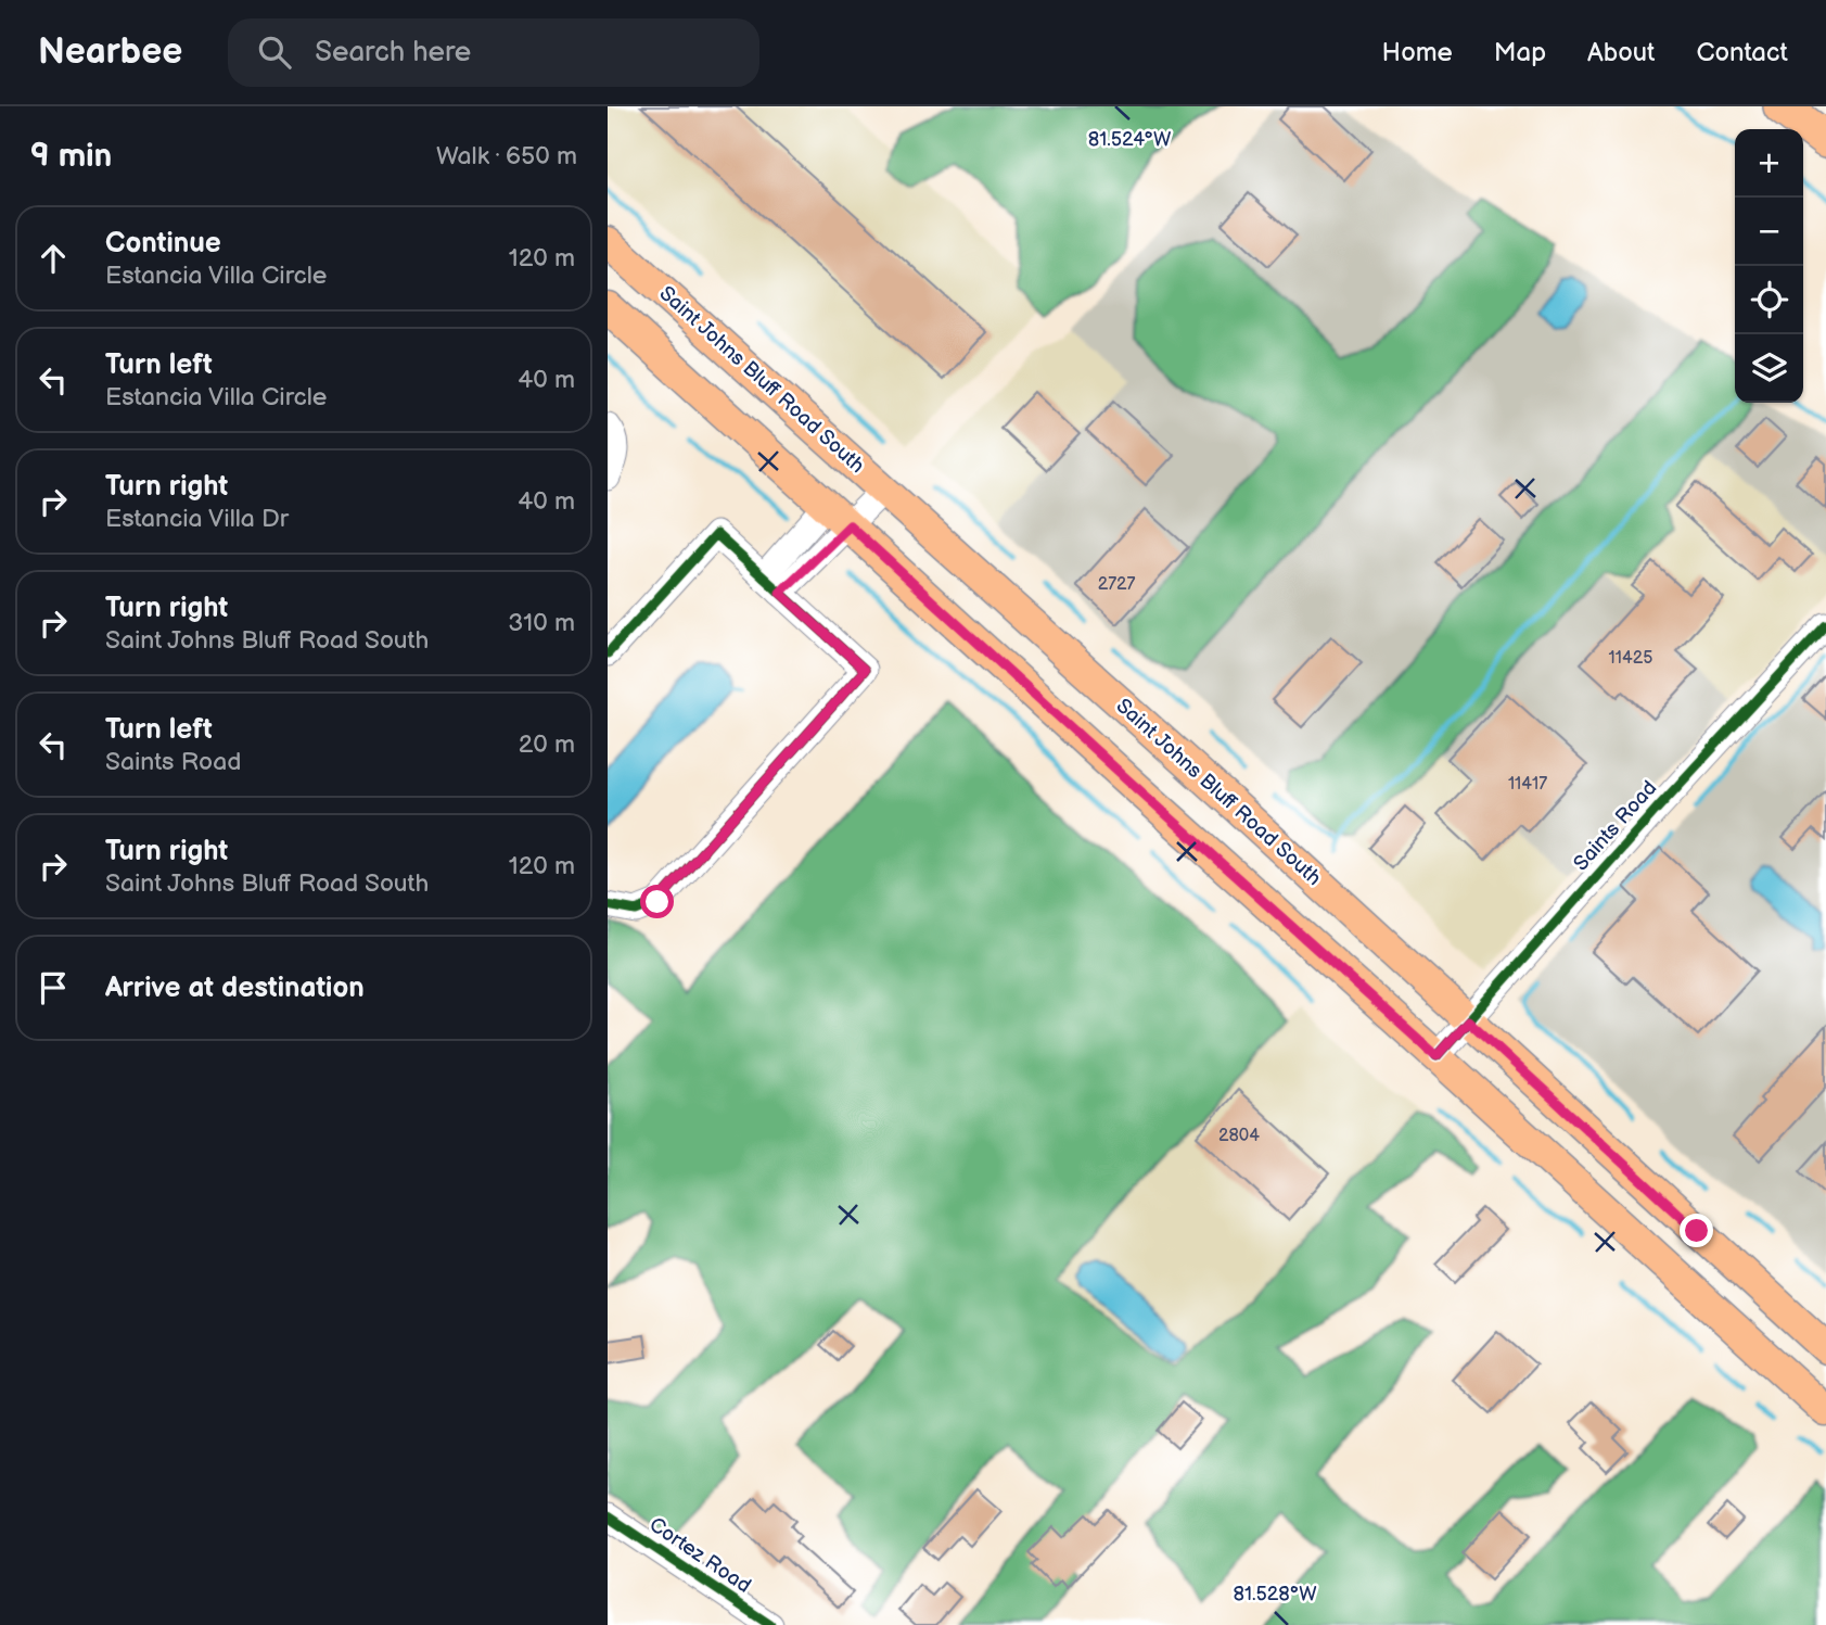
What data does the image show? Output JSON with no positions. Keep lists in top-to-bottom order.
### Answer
{
  "streets": {
    "main road": ["Saint Johns Bluff Road South"],
    "street": ["Saints Road", "Cortez Road"]
  },
  "crossings": [
    ["Saint Johns Bluff Road South", "Saints Road"]
  ],
  "house_numbers": [
    "2727",
    "11425",
    "11417",
    "2804"
  ],
  "page": {
    "header": "Nearbee",
    "search": "Search here",
    "nav": [
      "Home",
      "Map",
      "About",
      "Contact"
    ],
    "heading": ["9 min", "Walk · 650 m"],
    "map_buttons": ["+", "−"],
    "list": [
      ["Continue", "Estancia Villa Circle", "120 m"],
      ["Turn left", "Estancia Villa Circle", "40 m"],
      ["Turn right", "Estancia Villa Dr", "40 m"],
      ["Turn right", "Saint Johns Bluff Road South", "310 m"],
      ["Turn left", "Saints Road", "20 m"],
      ["Turn right", "Saint Johns Bluff Road South", "120 m"],
      "Arrive at destination"
    ]
  },
  "coordinates": ["81.524°W", "81.528°W"]
}
